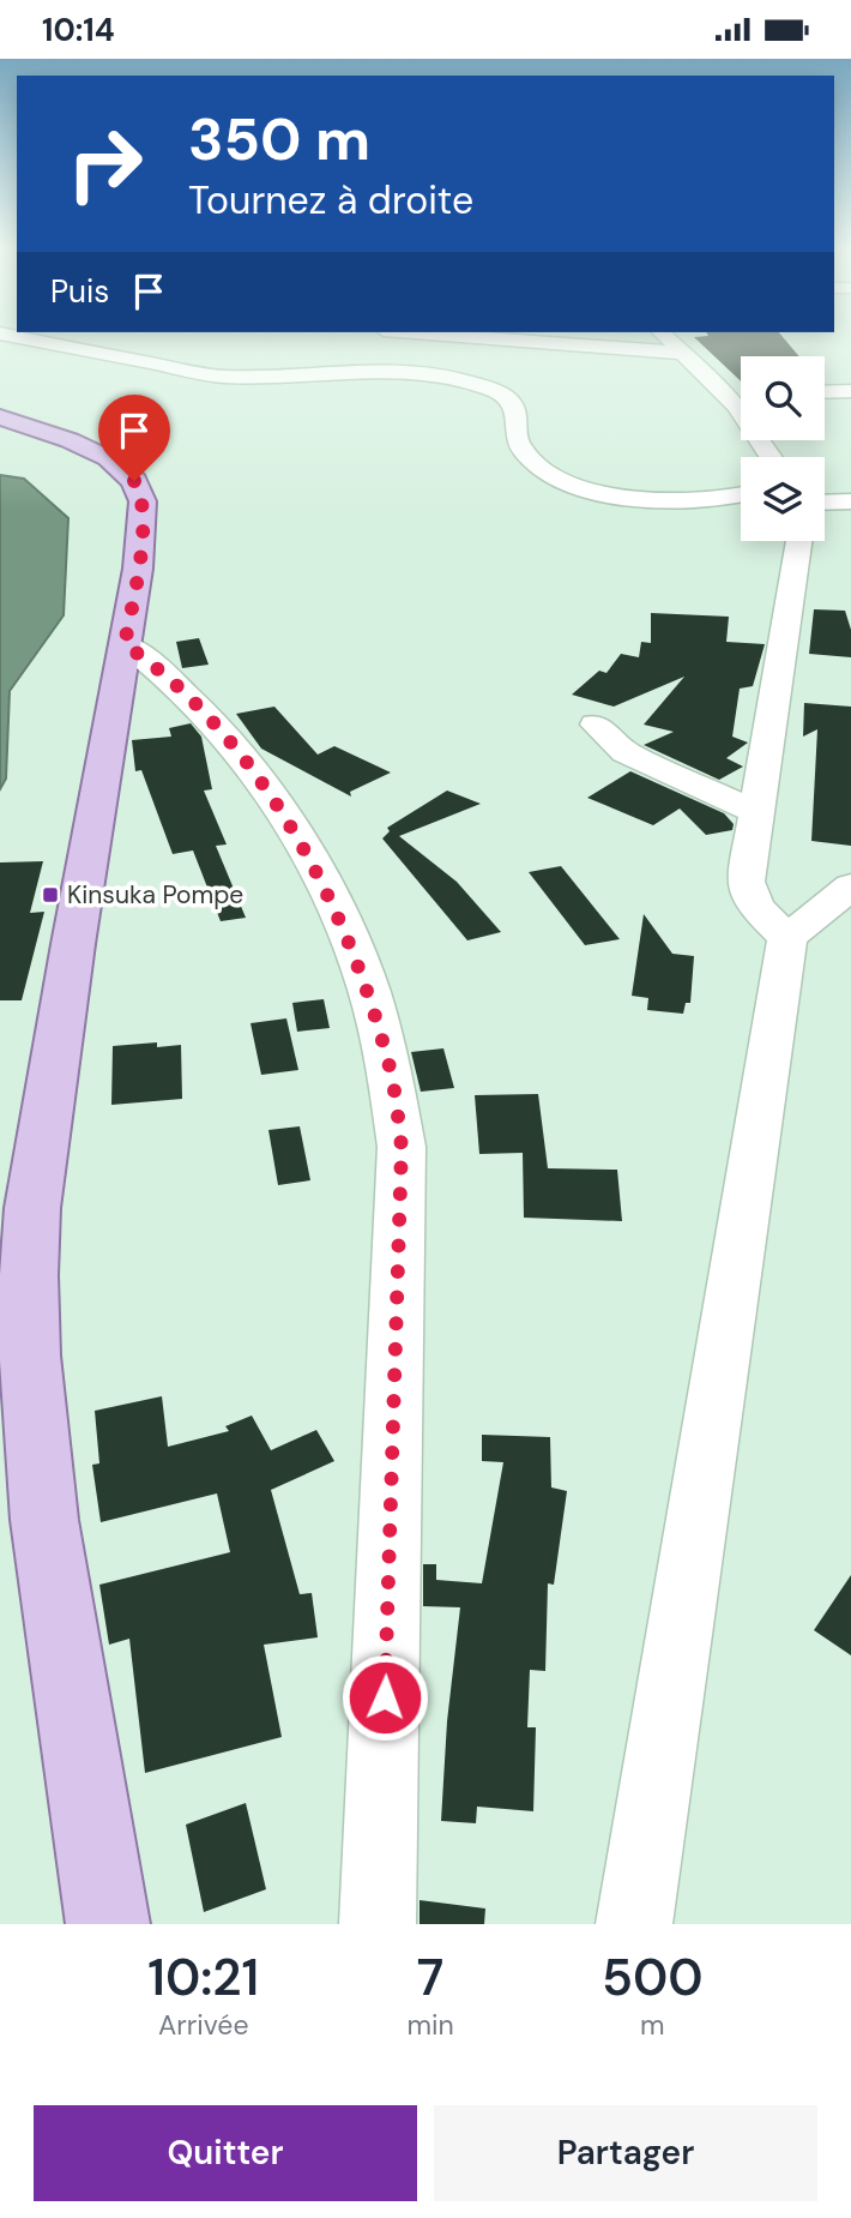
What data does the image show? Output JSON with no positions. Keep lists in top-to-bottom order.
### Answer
{
  "places": {
    "transit": ["Kinsuka Pompe"]
  },
  "page": {
    "status": "10:14",
    "turn": ["350 m", "Tournez à droite"],
    "then": "Puis",
    "eta": [
      "10:21",
      "Arrivée",
      "7",
      "min",
      "500",
      "m"
    ],
    "buttons": ["Quitter", "Partager"]
  }
}
